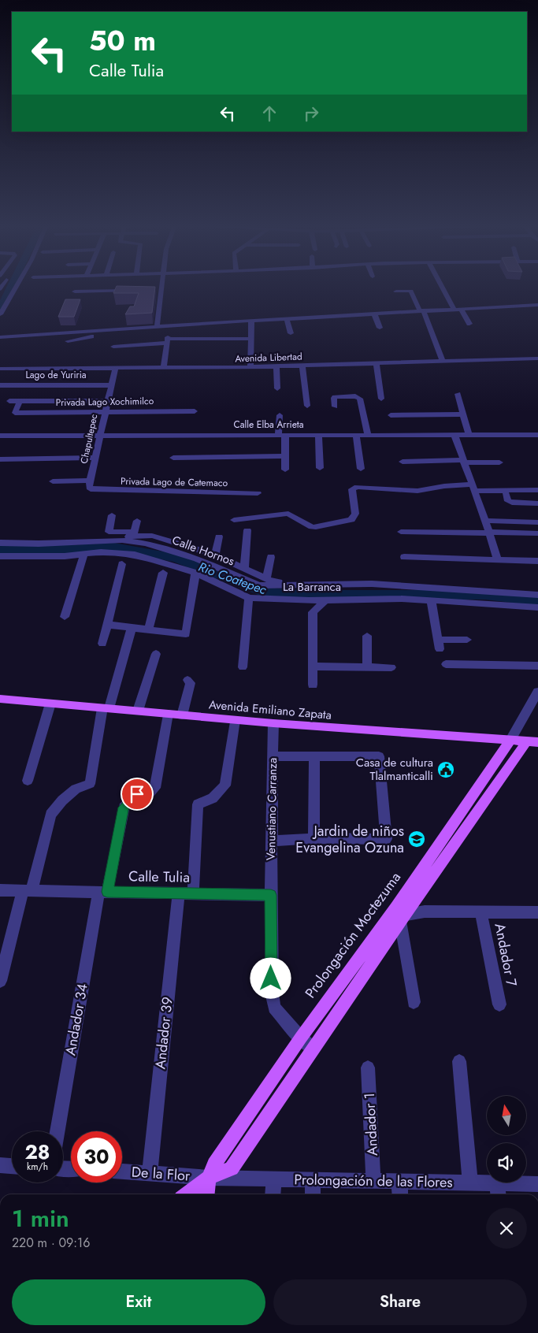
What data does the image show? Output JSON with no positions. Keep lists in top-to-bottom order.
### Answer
{
  "streets": {
    "main road": ["Avenida Emiliano Zapata", "Prolongación Moctezuma"],
    "street": [
      "Avenida Libertad",
      "Lago de Yuriria",
      "Privada Lago Xochimilco",
      "Calle Elba Arrieta",
      "Chapultepec",
      "Privada Lago de Catemaco",
      "Calle Hornos",
      "La Barranca",
      "Venustiano Carranza",
      "Calle Tulia",
      "Andador 7",
      "Andador 34",
      "Andador 39",
      "Andador 1",
      "De la Flor",
      "Prolongación de las Flores"
    ]
  },
  "crossings": [
    ["Avenida Libertad", "Chapultepec"],
    ["Lago de Yuriria", "Chapultepec"],
    ["Privada Lago Xochimilco", "Chapultepec"],
    ["Calle Elba Arrieta", "Chapultepec"],
    ["Chapultepec", "Privada Lago de Catemaco"],
    ["Avenida Emiliano Zapata", "Venustiano Carranza"],
    ["Avenida Emiliano Zapata", "Prolongación Moctezuma"],
    ["Avenida Emiliano Zapata", "Andador 34"],
    ["Venustiano Carranza", "Calle Tulia"],
    ["Venustiano Carranza", "Prolongación Moctezuma"],
    ["Calle Tulia", "Andador 34"],
    ["Calle Tulia", "Andador 39"],
    ["Prolongación Moctezuma", "De la Flor"],
    ["Prolongación Moctezuma", "Prolongación de las Flores"],
    ["Andador 39", "De la Flor"],
    ["Andador 1", "Prolongación de las Flores"],
    ["De la Flor", "Prolongación de las Flores"]
  ],
  "water": ["Rio Coatepec"],
  "places": {
    "public building": ["Casa de cultura Tlalmanticalli"],
    "school or university": ["Jardin de niños Evangelina Ozuna"]
  },
  "north": "top",
  "page": {
    "turn": ["50 m", "Calle Tulia"],
    "speed": "28 km/h",
    "limit": "30",
    "heading": ["1 min", "220 m · 09:16"],
    "buttons": ["Exit", "Share"]
  }
}
